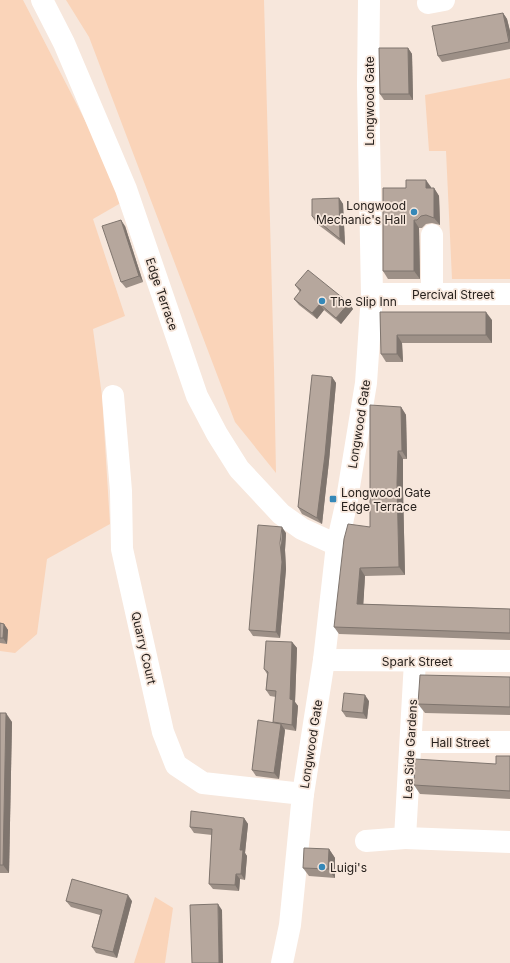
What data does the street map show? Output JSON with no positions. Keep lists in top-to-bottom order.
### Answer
{
  "streets": {
    "street": [
      "Longwood Gate",
      "Edge Terrace",
      "Percival Street",
      "Quarry Court",
      "Spark Street",
      "Hall Street",
      "Lea Side Gardens"
    ]
  },
  "crossings": [
    ["Longwood Gate", "Edge Terrace"],
    ["Longwood Gate", "Percival Street"],
    ["Longwood Gate", "Quarry Court"],
    ["Longwood Gate", "Spark Street"],
    ["Spark Street", "Lea Side Gardens"],
    ["Hall Street", "Lea Side Gardens"]
  ],
  "places": {
    "other": ["Longwood Mechanic's Hall", "The Slip Inn", "Luigi's"],
    "transit": ["Longwood Gate Edge Terrace"]
  }
}
